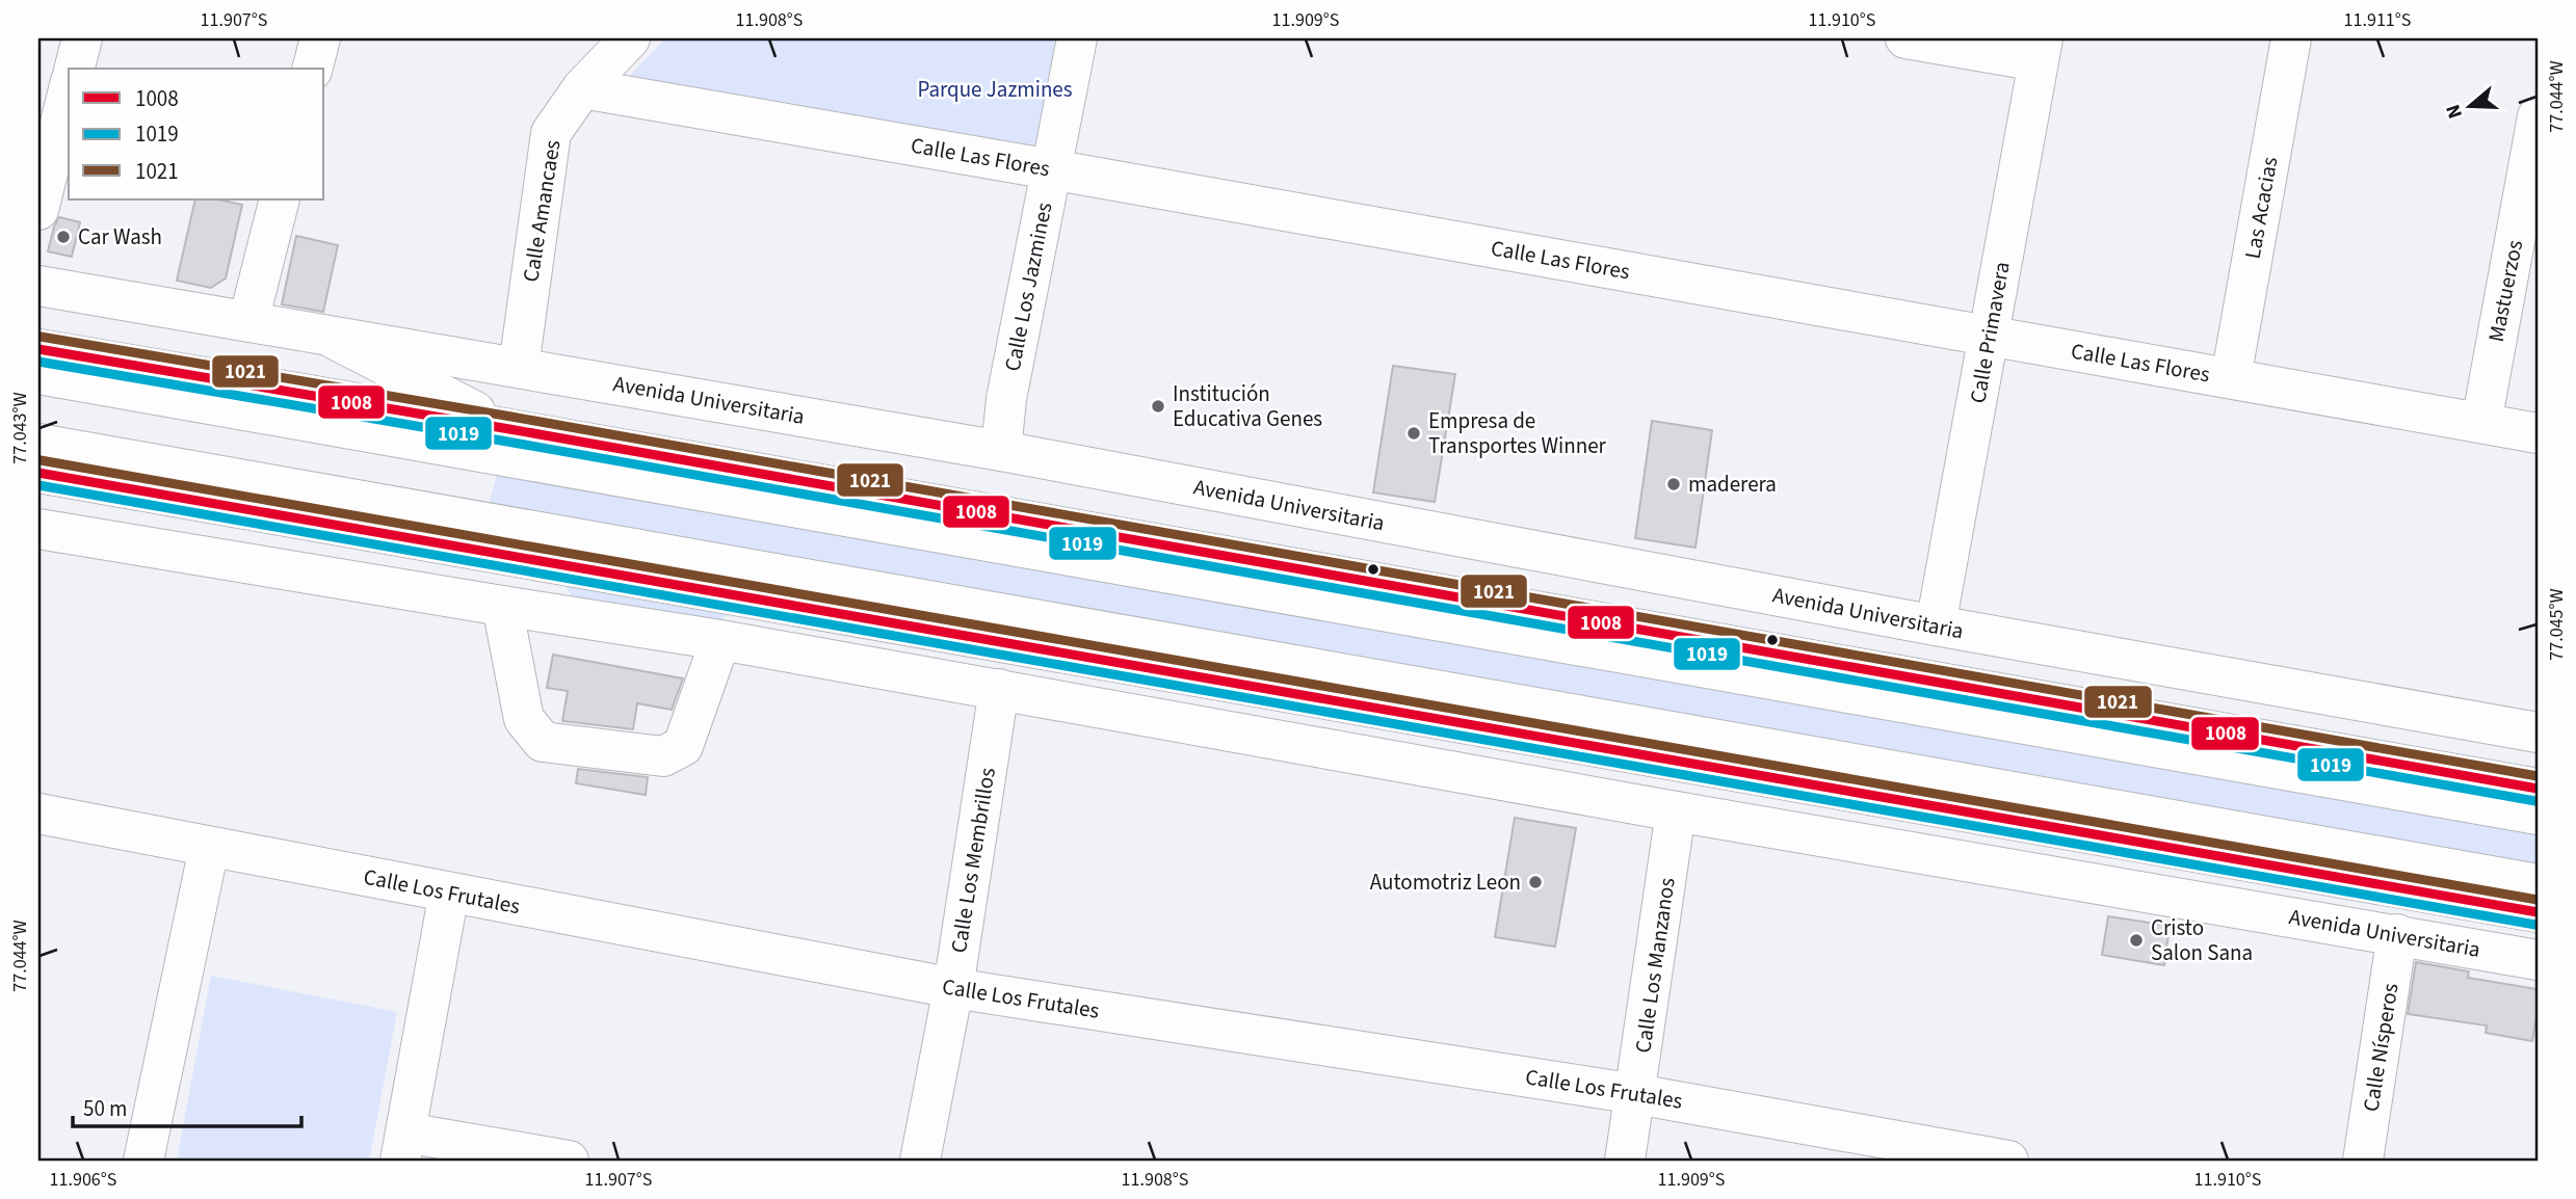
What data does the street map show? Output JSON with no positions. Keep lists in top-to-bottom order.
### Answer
{
  "streets": {
    "street": [
      "Calle Las Flores",
      "Las Acacias",
      "Calle Amancaes",
      "Calle Los Jazmines",
      "Mastuerzos",
      "Calle Primavera",
      "Avenida Universitaria",
      "Calle Los Membrillos",
      "Calle Los Frutales",
      "Calle Los Manzanos",
      "Calle Nísperos"
    ]
  },
  "crossings": [
    ["Calle Las Flores", "Las Acacias"],
    ["Calle Las Flores", "Calle Amancaes"],
    ["Calle Las Flores", "Calle Los Jazmines"],
    ["Calle Las Flores", "Mastuerzos"],
    ["Calle Las Flores", "Calle Primavera"],
    ["Calle Amancaes", "Avenida Universitaria"],
    ["Calle Los Jazmines", "Avenida Universitaria"],
    ["Calle Primavera", "Avenida Universitaria"],
    ["Avenida Universitaria", "Calle Los Membrillos"],
    ["Avenida Universitaria", "Calle Los Manzanos"],
    ["Avenida Universitaria", "Calle Nísperos"],
    ["Calle Los Membrillos", "Calle Los Frutales"],
    ["Calle Los Frutales", "Calle Los Manzanos"]
  ],
  "parks": ["Parque Jazmines"],
  "places": [
    "Car Wash",
    "Institución Educativa Genes",
    "Empresa de Transportes Winner",
    "maderera",
    "Automotriz Leon",
    "Cristo Salon Sana"
  ],
  "lines": ["transit line 1021", "transit line 1008", "transit line 1019"],
  "legend": ["1008", "1019", "1021"],
  "scale_bar": "50 m",
  "north": "left",
  "coordinates": [
    "11.907°S",
    "11.908°S",
    "11.909°S",
    "11.910°S",
    "11.911°S",
    "77.044°W",
    "77.043°W",
    "77.045°W",
    "11.906°S"
  ]
}
